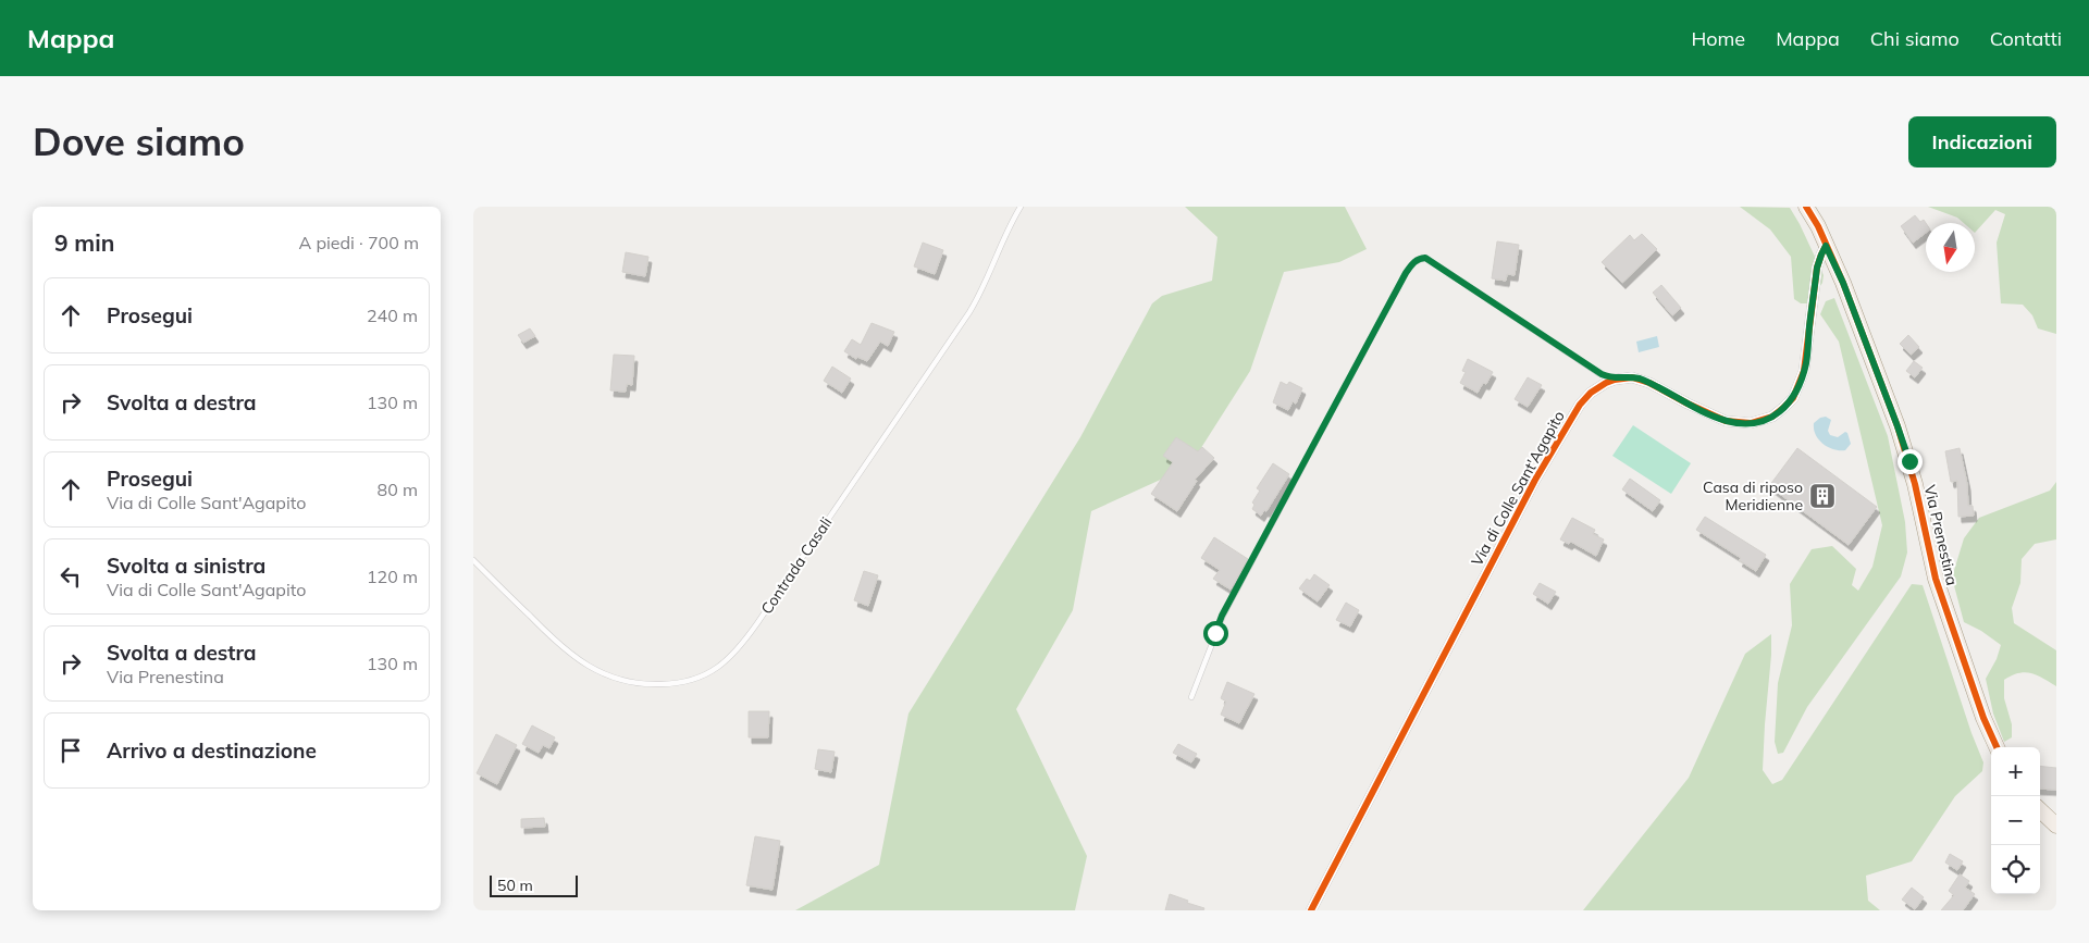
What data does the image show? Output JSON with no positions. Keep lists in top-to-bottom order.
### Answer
{
  "streets": {
    "main road": ["Via Prenestina"],
    "street": ["Via di Colle Sant'Agapito"],
    "lane": ["Contrada Casali"]
  },
  "places": {
    "building": ["Casa di riposo Meridienne"]
  },
  "scale_bar": "50 m",
  "north": "bottom",
  "page": {
    "header": "Mappa",
    "nav": [
      "Home",
      "Mappa",
      "Chi siamo",
      "Contatti"
    ],
    "buttons": "Indicazioni",
    "title": "Dove siamo",
    "heading": ["9 min", "A piedi · 700 m"],
    "list": [
      ["Prosegui", "240 m"],
      ["Svolta a destra", "130 m"],
      ["Prosegui", "Via di Colle Sant'Agapito", "80 m"],
      ["Svolta a sinistra", "Via di Colle Sant'Agapito", "120 m"],
      ["Svolta a destra", "Via Prenestina", "130 m"],
      "Arrivo a destinazione"
    ],
    "map_buttons": ["+", "−"],
    "scale": "50 m"
  }
}
